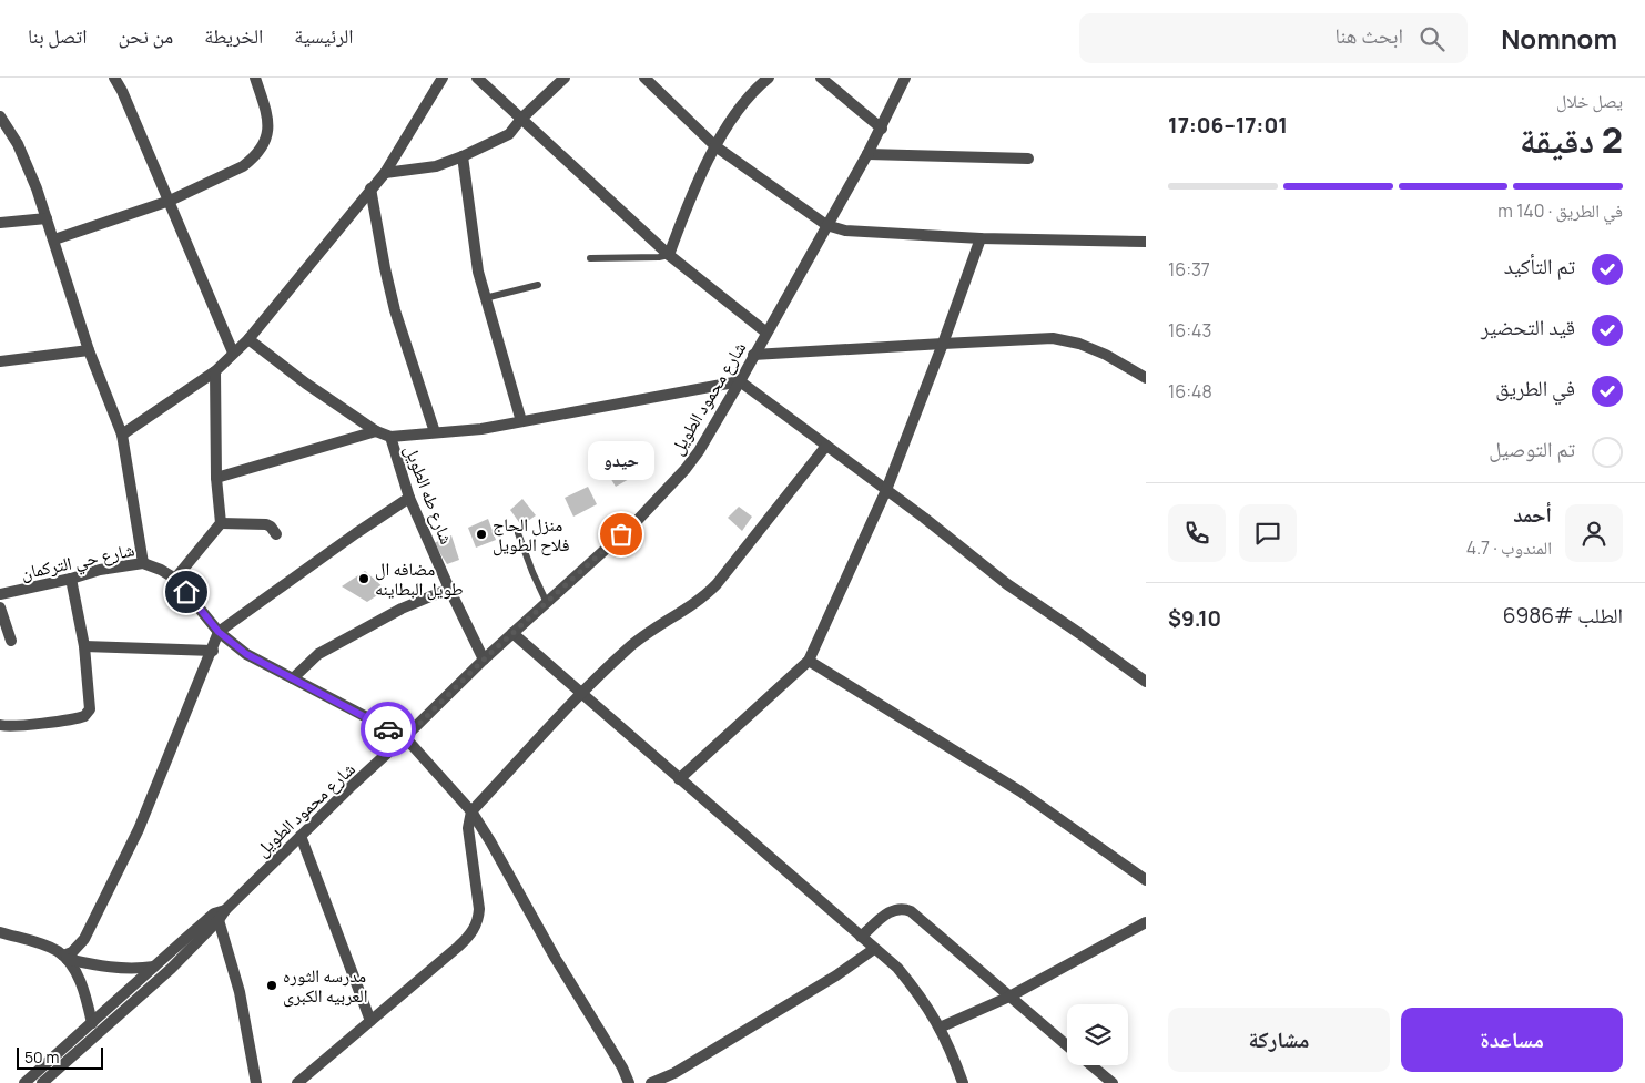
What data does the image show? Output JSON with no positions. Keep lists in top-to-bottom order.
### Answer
{
  "streets": {
    "street": ["شارع محمود الطويل", "شارع طه الطويل", "شارع حي التركمان"]
  },
  "crossings": [
    ["شارع محمود الطويل", "شارع طه الطويل"],
    ["شارع محمود الطويل", "شارع حي التركمان"]
  ],
  "places": [
    "منزل الحاج فلاح الطويل",
    "حيدو",
    "مضافه ال طويل البطاينه",
    "مدرسه الثوره العربيه الكبرى"
  ],
  "scale_bar": "50 m",
  "page": {
    "header": "Nomnom",
    "search": "ابحث هنا",
    "nav": [
      "الرئيسية",
      "الخريطة",
      "من نحن",
      "اتصل بنا"
    ],
    "heading": ["2 دقيقة", "يصل خلال", "17:01–17:06"],
    "panel": [
      "أحمد",
      "المندوب · 4.7",
      "الطلب #6986",
      "$9.10"
    ],
    "bar": "في الطريق · 140 m",
    "list": [
      ["تم التأكيد", "16:37"],
      ["قيد التحضير", "16:43"],
      ["في الطريق", "16:48"],
      "تم التوصيل"
    ],
    "bubble": "حيدو",
    "buttons": ["مساعدة", "مشاركة"],
    "scale": "50 m"
  }
}
